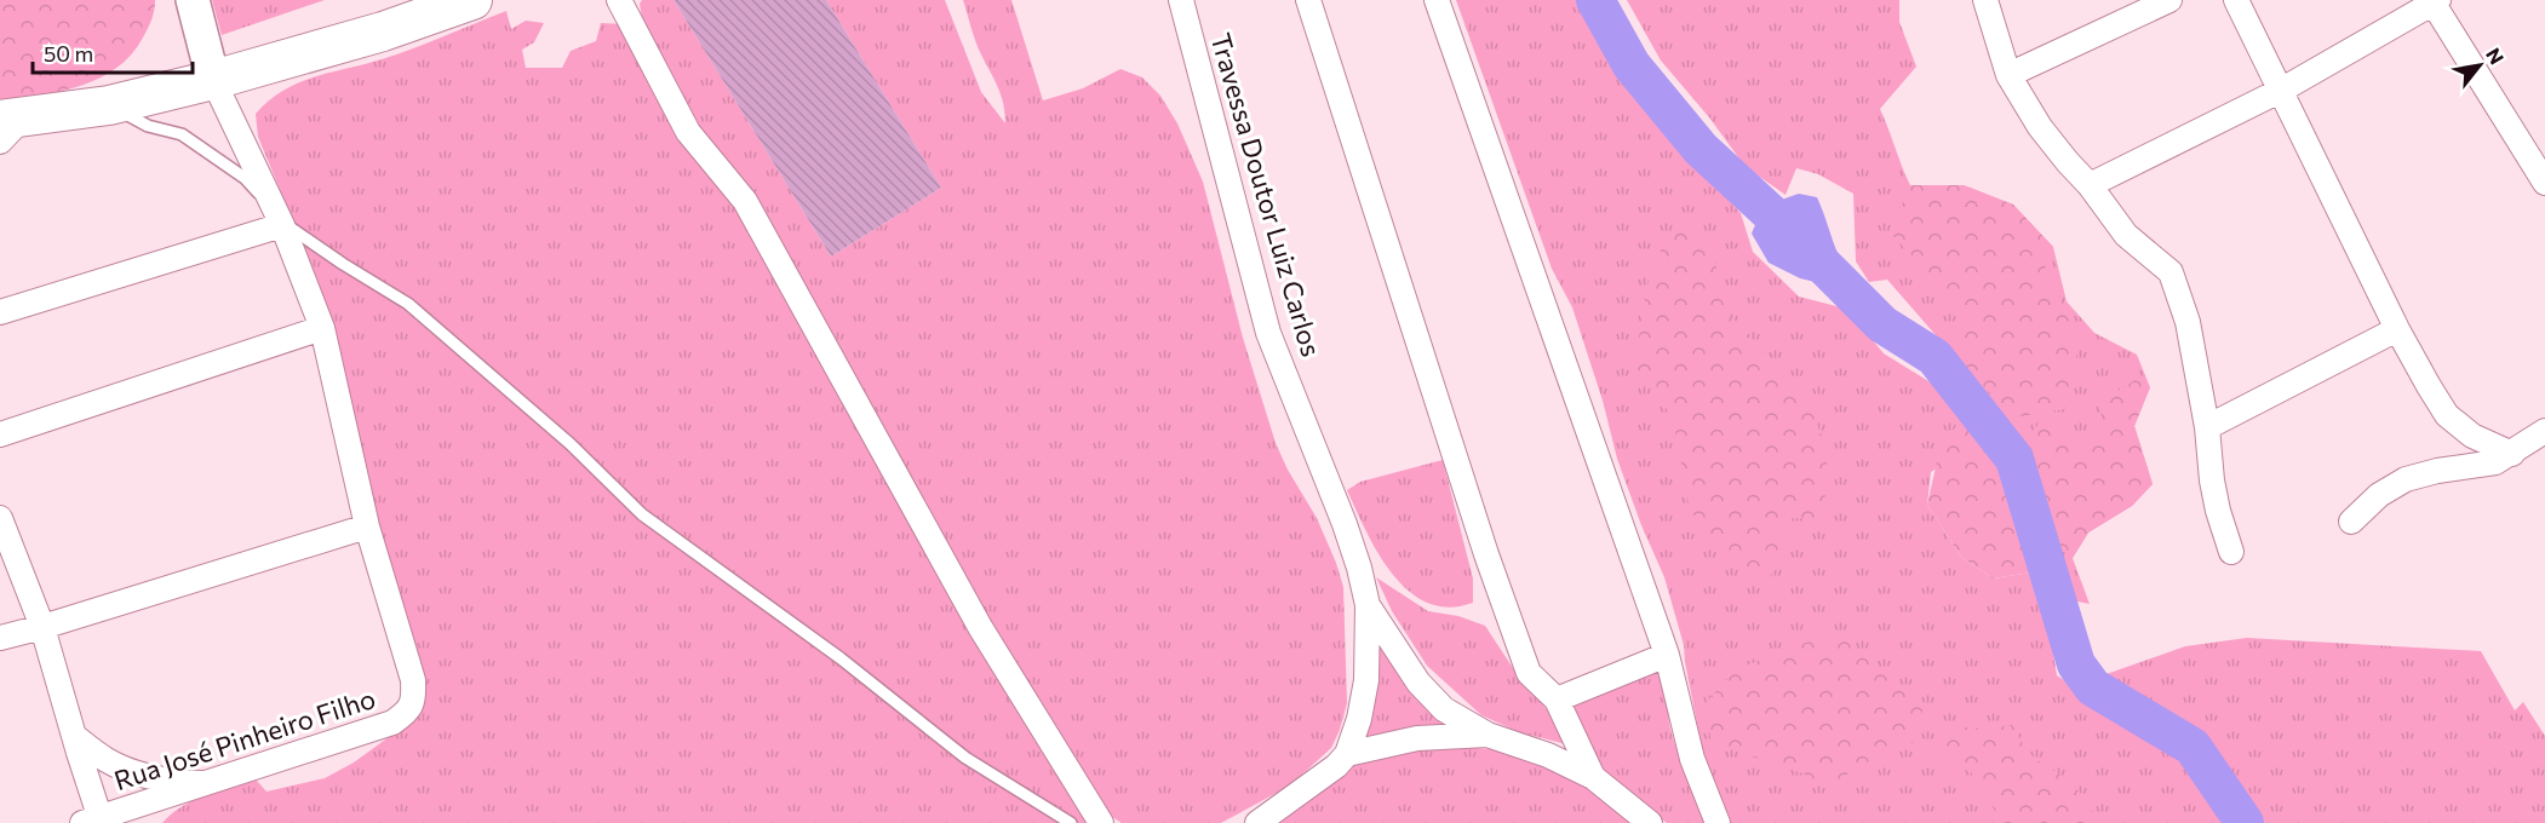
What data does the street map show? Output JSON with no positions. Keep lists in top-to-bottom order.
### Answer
{
  "streets": {
    "street": ["Travessa Doutor Luiz Carlos", "Rua José Pinheiro Filho"]
  },
  "scale_bar": "50 m",
  "north": "top right"
}
